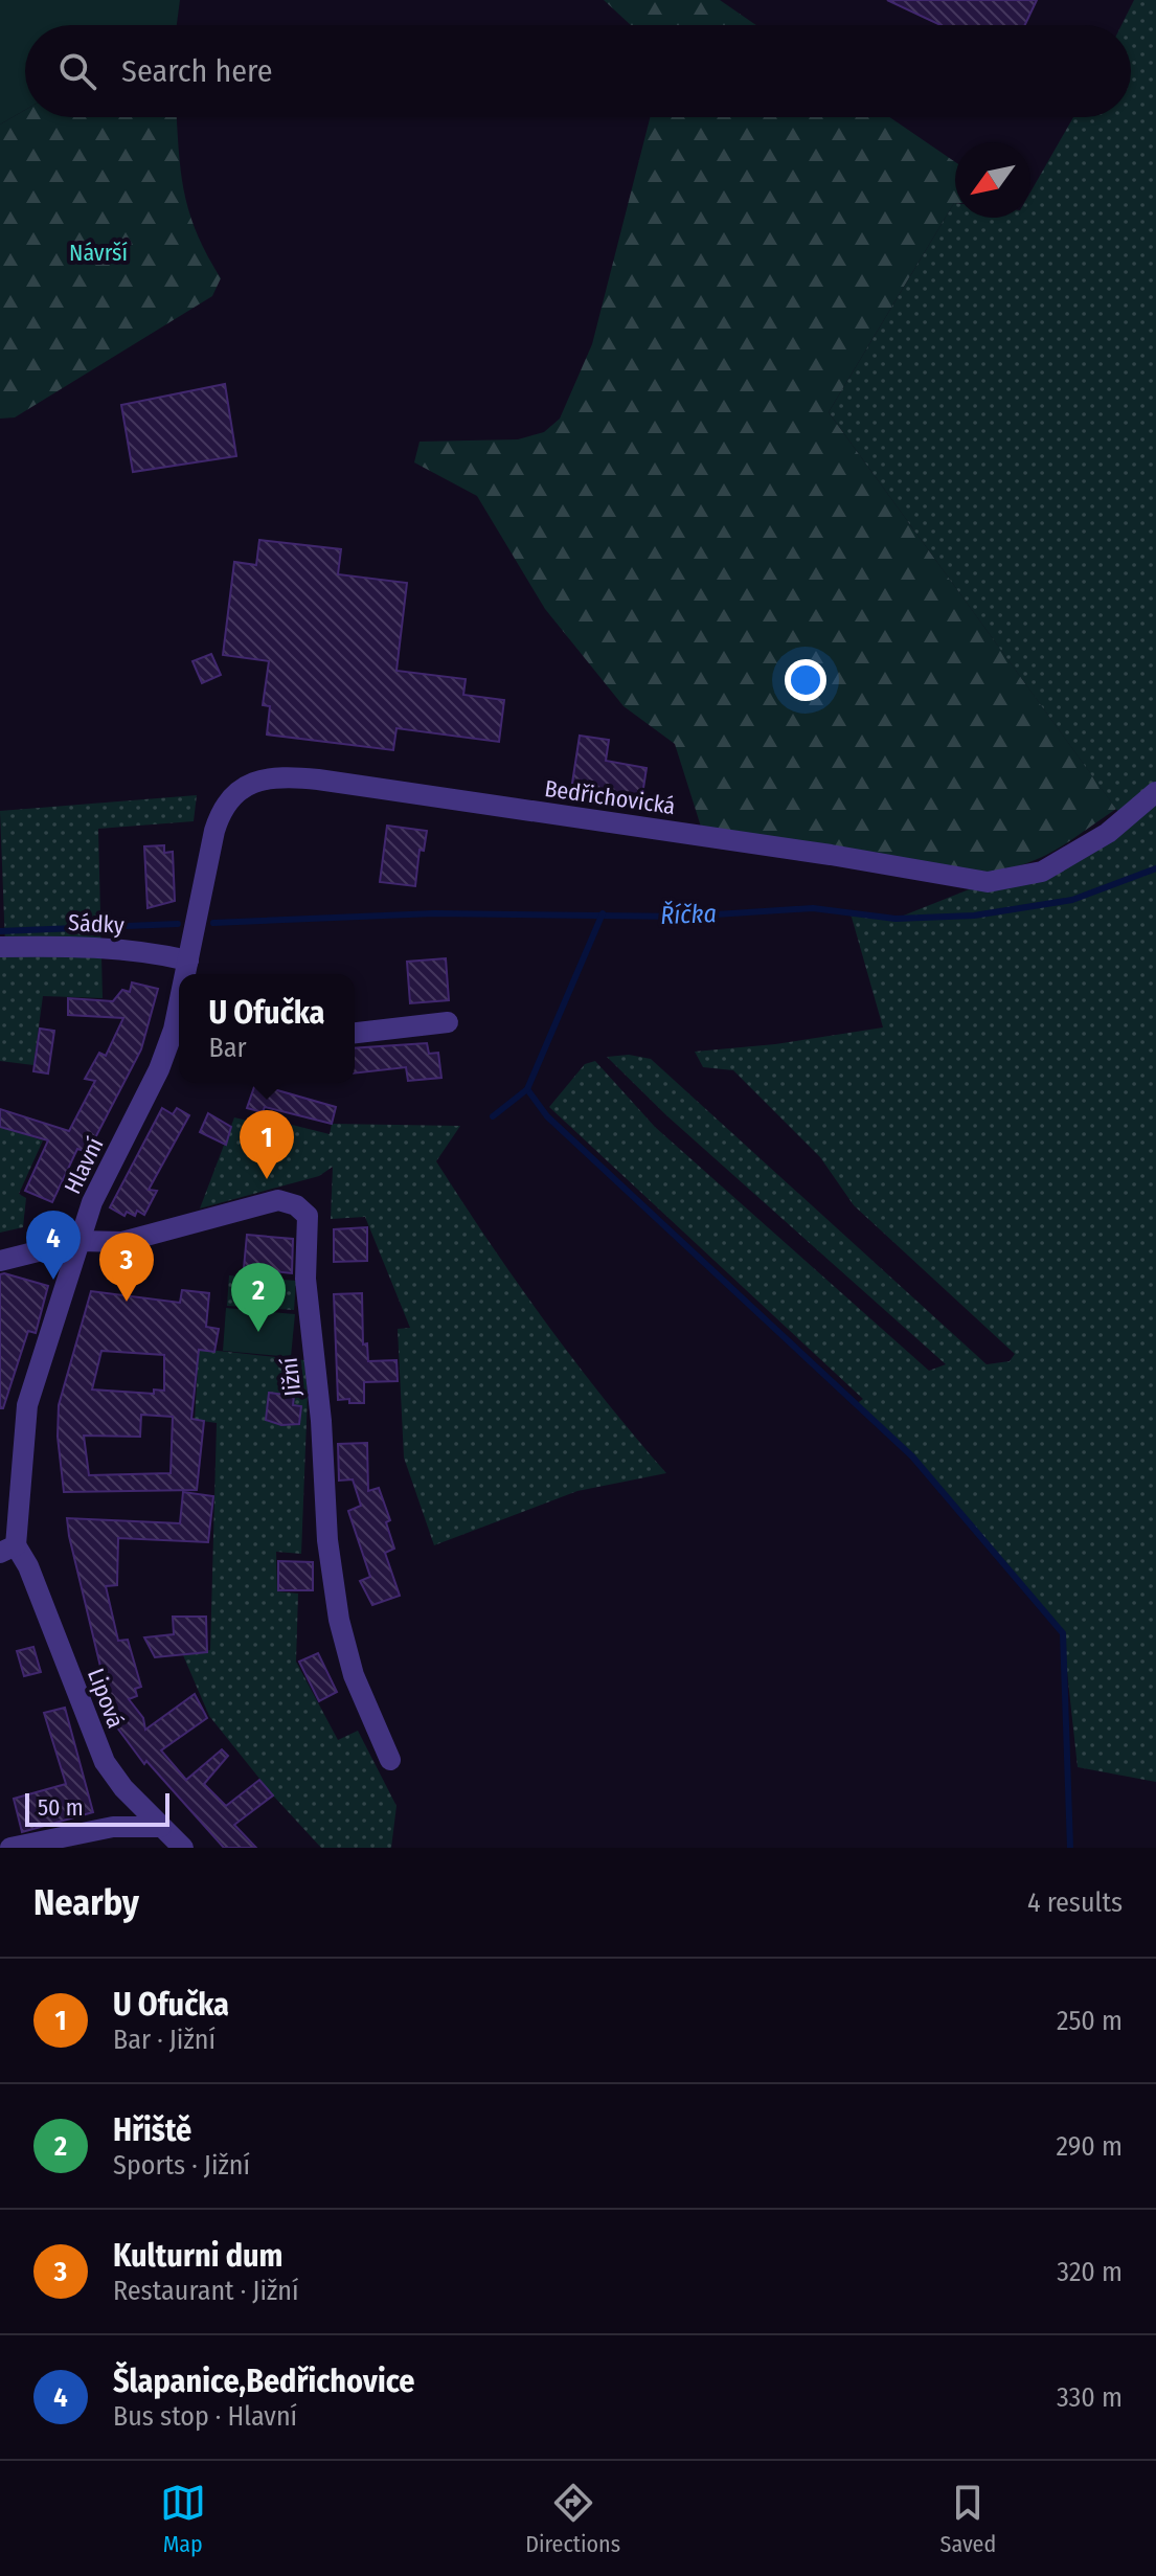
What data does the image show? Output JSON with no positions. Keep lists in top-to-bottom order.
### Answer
{
  "streets": {
    "street": [
      "Bedřichovická",
      "Sádky",
      "Hlavní",
      "Jižní",
      "Lipová"
    ]
  },
  "crossings": [
    ["Bedřichovická", "Hlavní"],
    ["Sádky", "Hlavní"],
    ["Hlavní", "Jižní"],
    ["Hlavní", "Lipová"]
  ],
  "water": ["Říčka"],
  "parks": ["Návrší"],
  "scale_bar": "50 m",
  "north": "bottom left",
  "page": {
    "search": "Search here",
    "popup": ["U Ofučka", "Bar"],
    "pins": [
      "1",
      "4",
      "3",
      "2"
    ],
    "scale": "50 m",
    "heading": ["Nearby", "4 results"],
    "list": [
      {
        "mark": "1",
        "name": "U Ofučka",
        "note": "Bar · Jižní",
        "value": "250 m"
      },
      {
        "mark": "2",
        "name": "Hřiště",
        "note": "Sports · Jižní",
        "value": "290 m"
      },
      {
        "mark": "3",
        "name": "Kulturni dum",
        "note": "Restaurant · Jižní",
        "value": "320 m"
      },
      {
        "mark": "4",
        "name": "Šlapanice,Bedřichovice",
        "note": "Bus stop · Hlavní",
        "value": "330 m"
      }
    ],
    "nav": ["Map", "Directions", "Saved"]
  }
}
